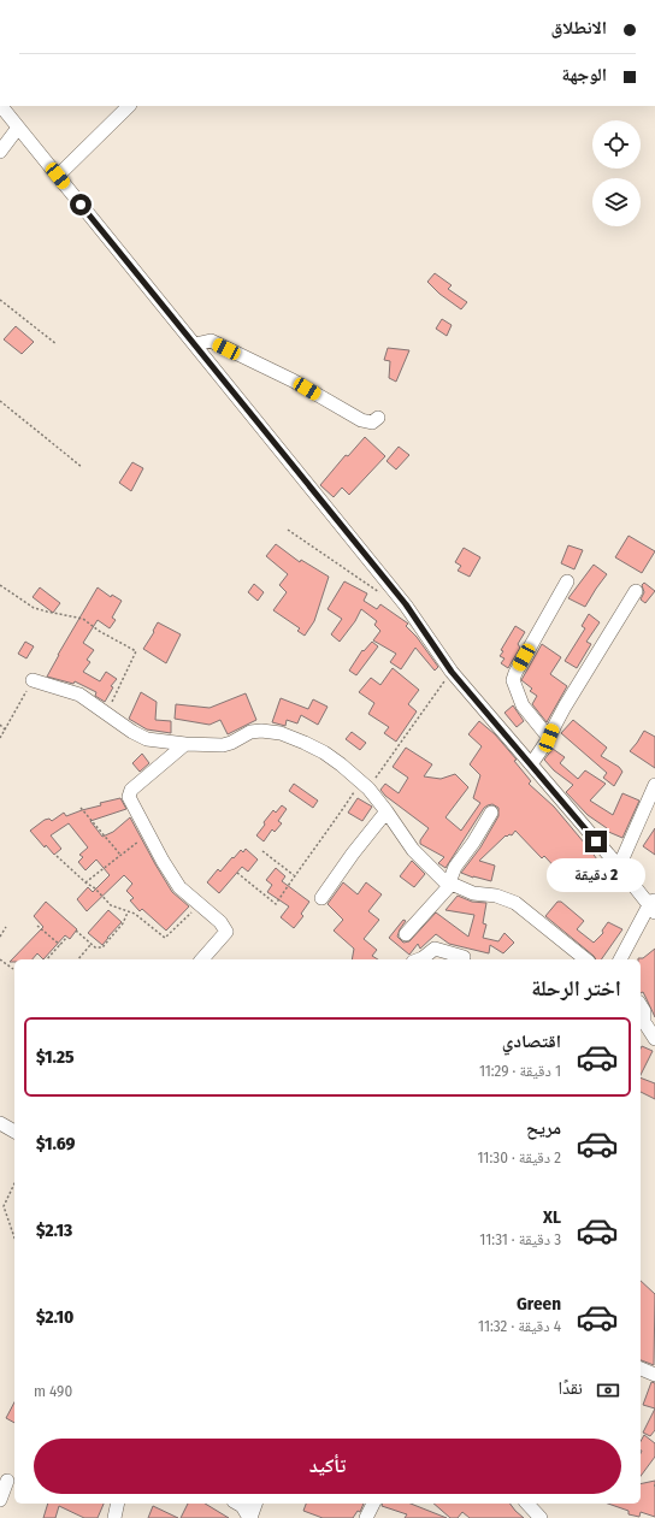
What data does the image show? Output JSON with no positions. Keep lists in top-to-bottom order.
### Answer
{
  "page": {
    "banner": ["الانطلاق", "الوجهة"],
    "bubble": "2 دقيقة",
    "heading": "اختر الرحلة",
    "list": [
      {
        "name": "اقتصادي",
        "note": "1 دقيقة · 11:29",
        "value": "$1.25"
      },
      {
        "name": "مريح",
        "note": "2 دقيقة · 11:30",
        "value": "$1.69"
      },
      {
        "name": "XL",
        "note": "3 دقيقة · 11:31",
        "value": "$2.13"
      },
      {
        "name": "Green",
        "note": "4 دقيقة · 11:32",
        "value": "$2.10"
      }
    ],
    "pay": ["نقدًا", "490 m"],
    "buttons": "تأكيد"
  }
}
